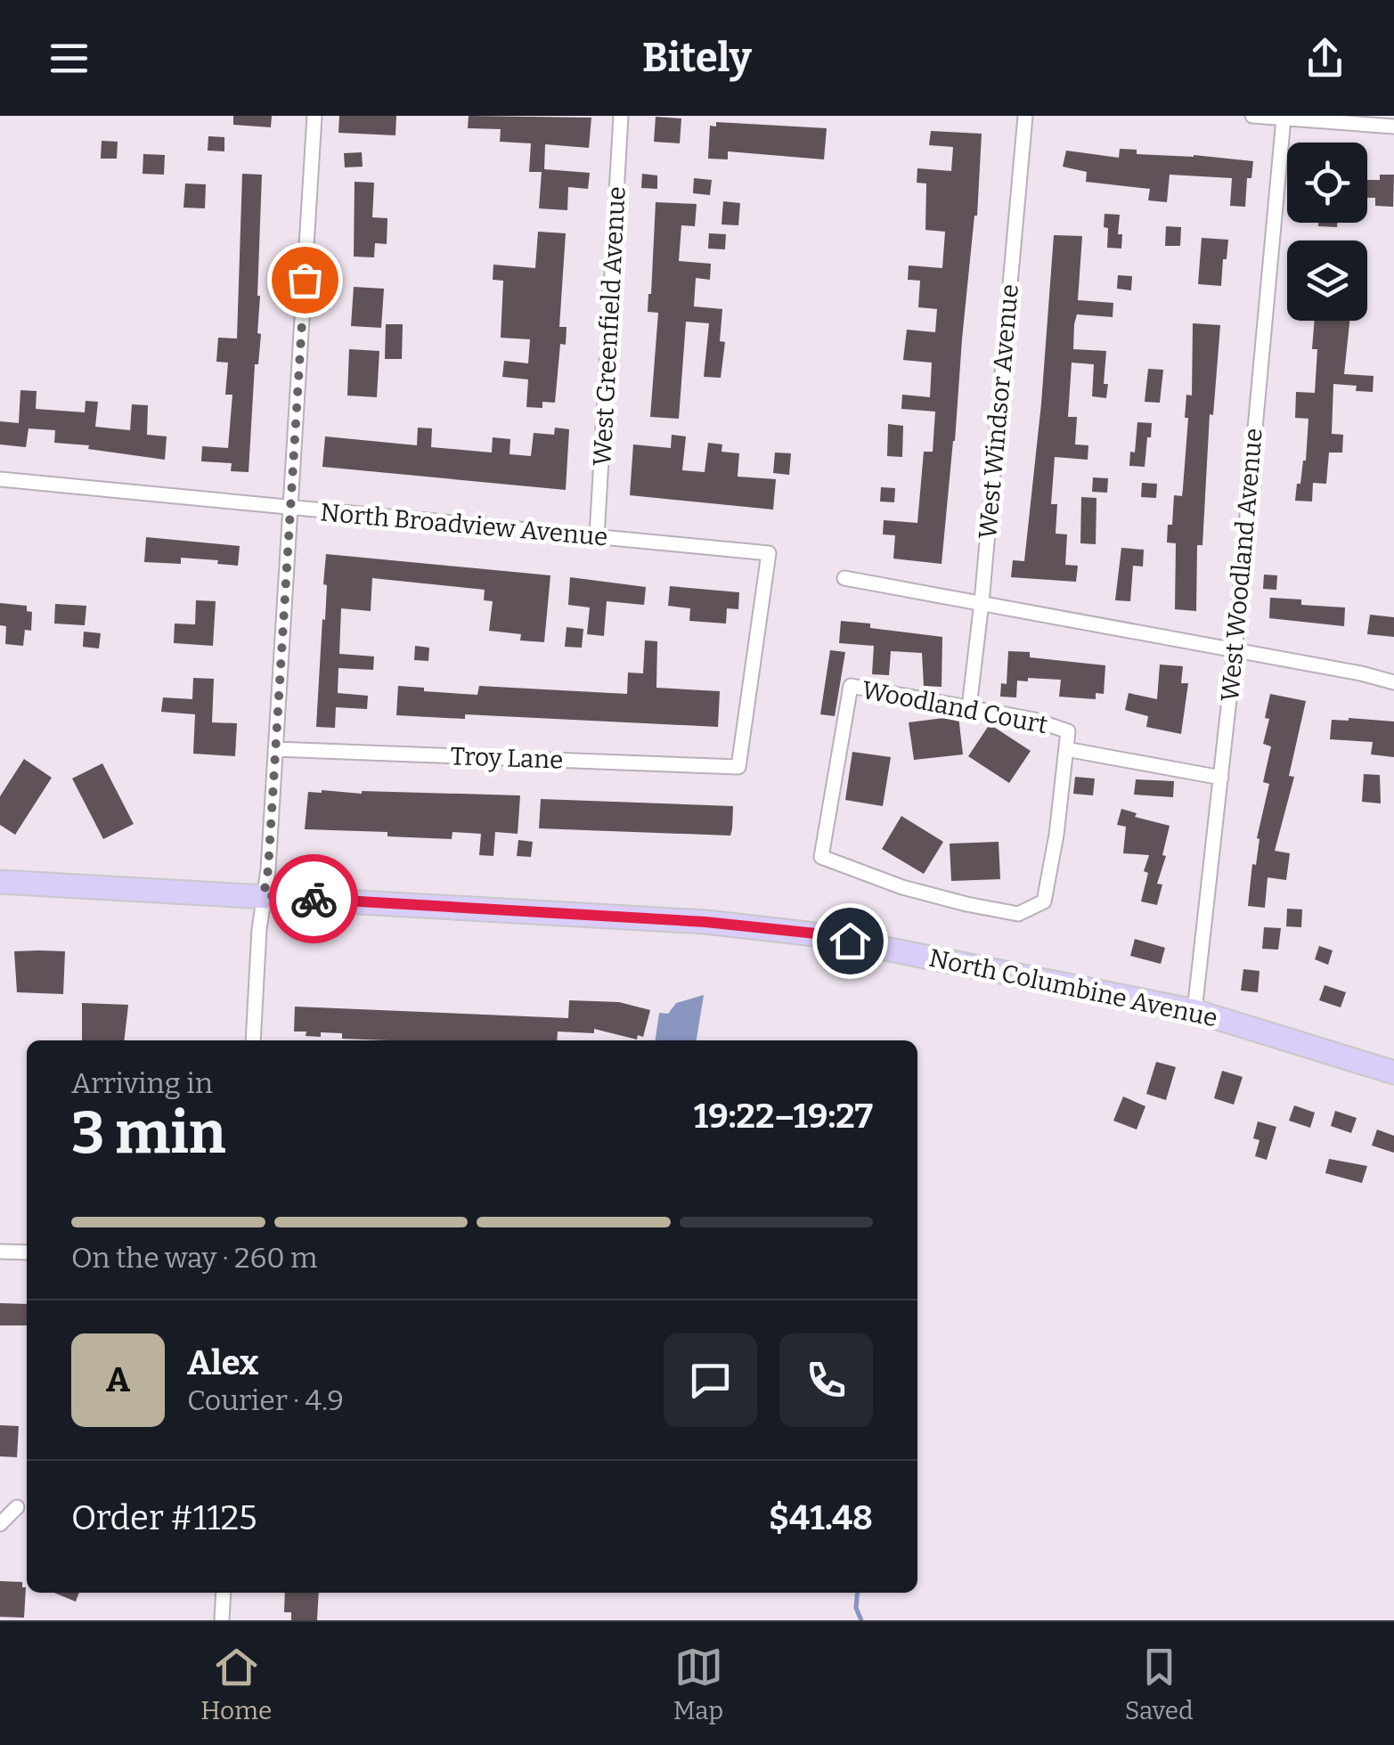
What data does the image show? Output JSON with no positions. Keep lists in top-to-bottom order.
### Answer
{
  "streets": {
    "main road": ["North Columbine Avenue"],
    "street": [
      "West Greenfield Avenue",
      "West Windsor Avenue",
      "North Broadview Avenue",
      "West Woodland Avenue",
      "Woodland Court",
      "Troy Lane"
    ]
  },
  "crossings": [
    ["West Greenfield Avenue", "North Broadview Avenue"],
    ["West Windsor Avenue", "Woodland Court"],
    ["North Broadview Avenue", "Troy Lane"],
    ["West Woodland Avenue", "Woodland Court"],
    ["West Woodland Avenue", "North Columbine Avenue"]
  ],
  "page": {
    "header": "Bitely",
    "heading": ["3 min", "Arriving in", "19:22–19:27"],
    "panel": [
      "Alex",
      "Courier · 4.9",
      "Order #1125",
      "$41.48"
    ],
    "bar": "On the way · 260 m",
    "round": "A",
    "tabs": ["Home", "Map", "Saved"]
  }
}
